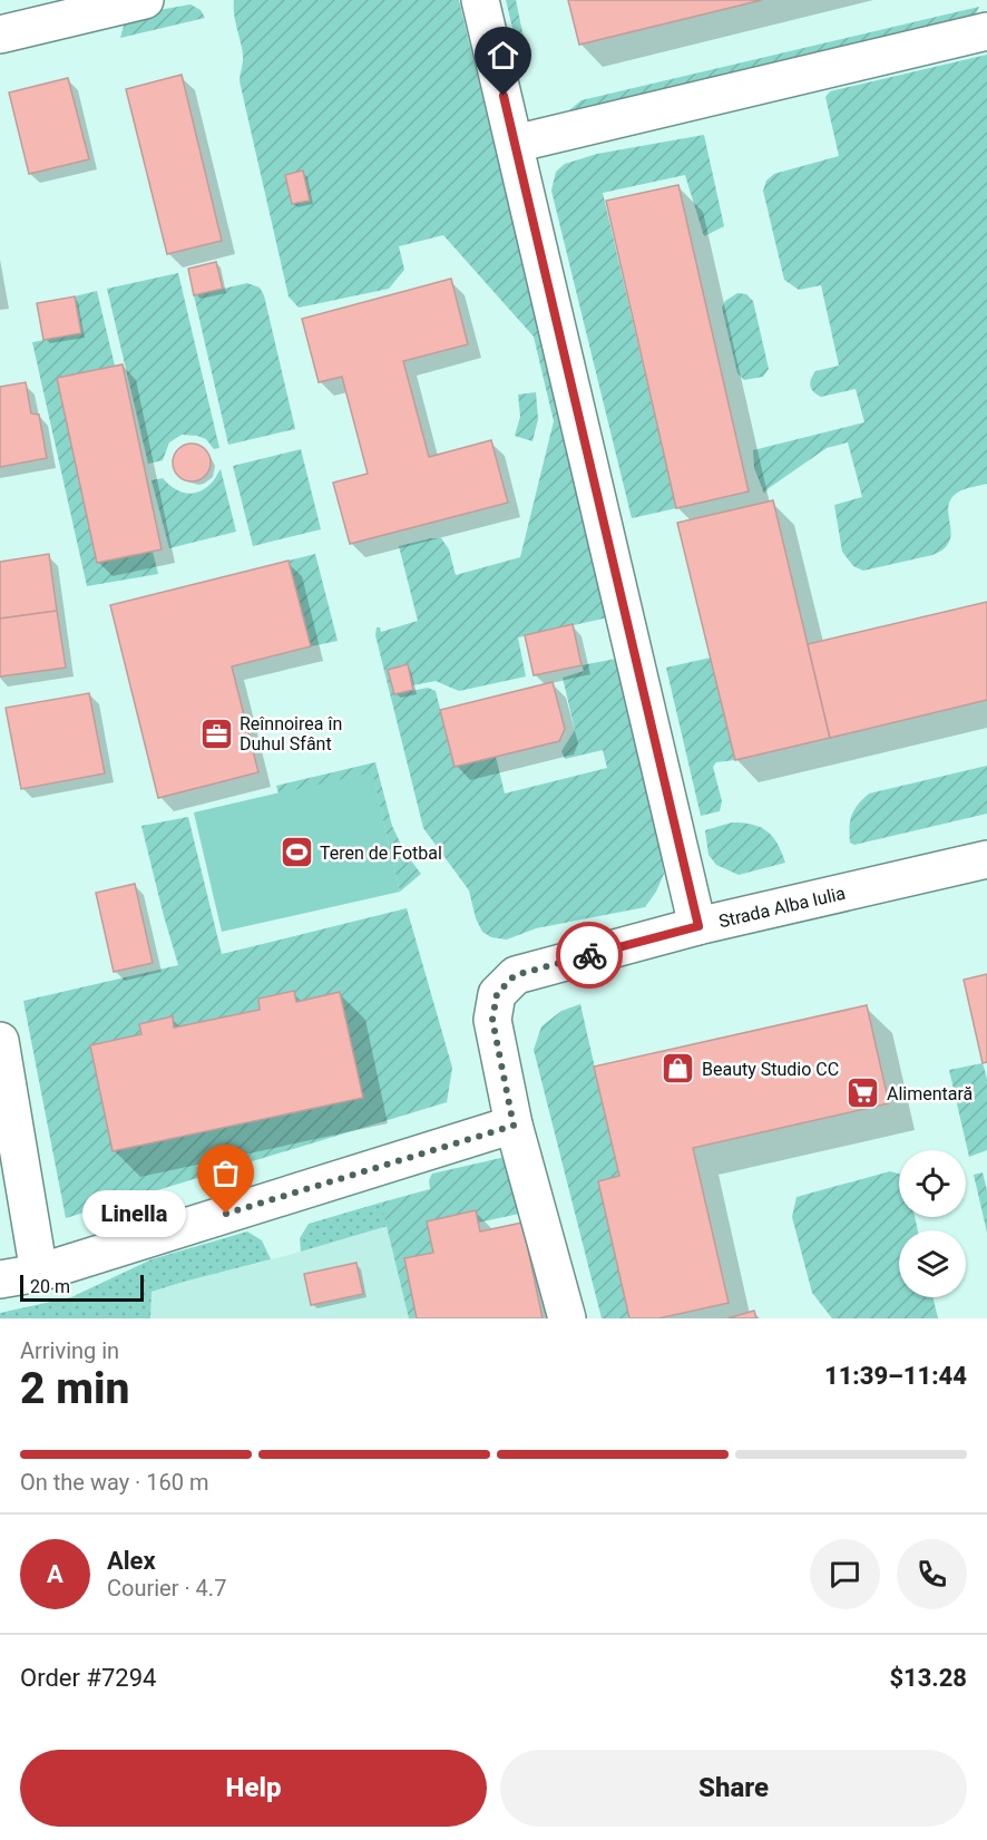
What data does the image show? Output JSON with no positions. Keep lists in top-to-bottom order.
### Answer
{
  "streets": {
    "street": ["Strada Alba Iulia"]
  },
  "places": {
    "office": ["Reînnoirea în Duhul Sfânt"],
    "sports": ["Teren de Fotbal"],
    "shop": ["Beauty Studio CC"],
    "supermarket": ["Alimentară"],
    "other": ["Linella"]
  },
  "scale_bar": "20 m",
  "page": {
    "bubble": "Linella",
    "scale": "20 m",
    "heading": ["2 min", "Arriving in", "11:39–11:44"],
    "panel": [
      "Alex",
      "Courier · 4.7",
      "Order #7294",
      "$13.28"
    ],
    "bar": "On the way · 160 m",
    "round": "A",
    "buttons": ["Help", "Share"]
  }
}
